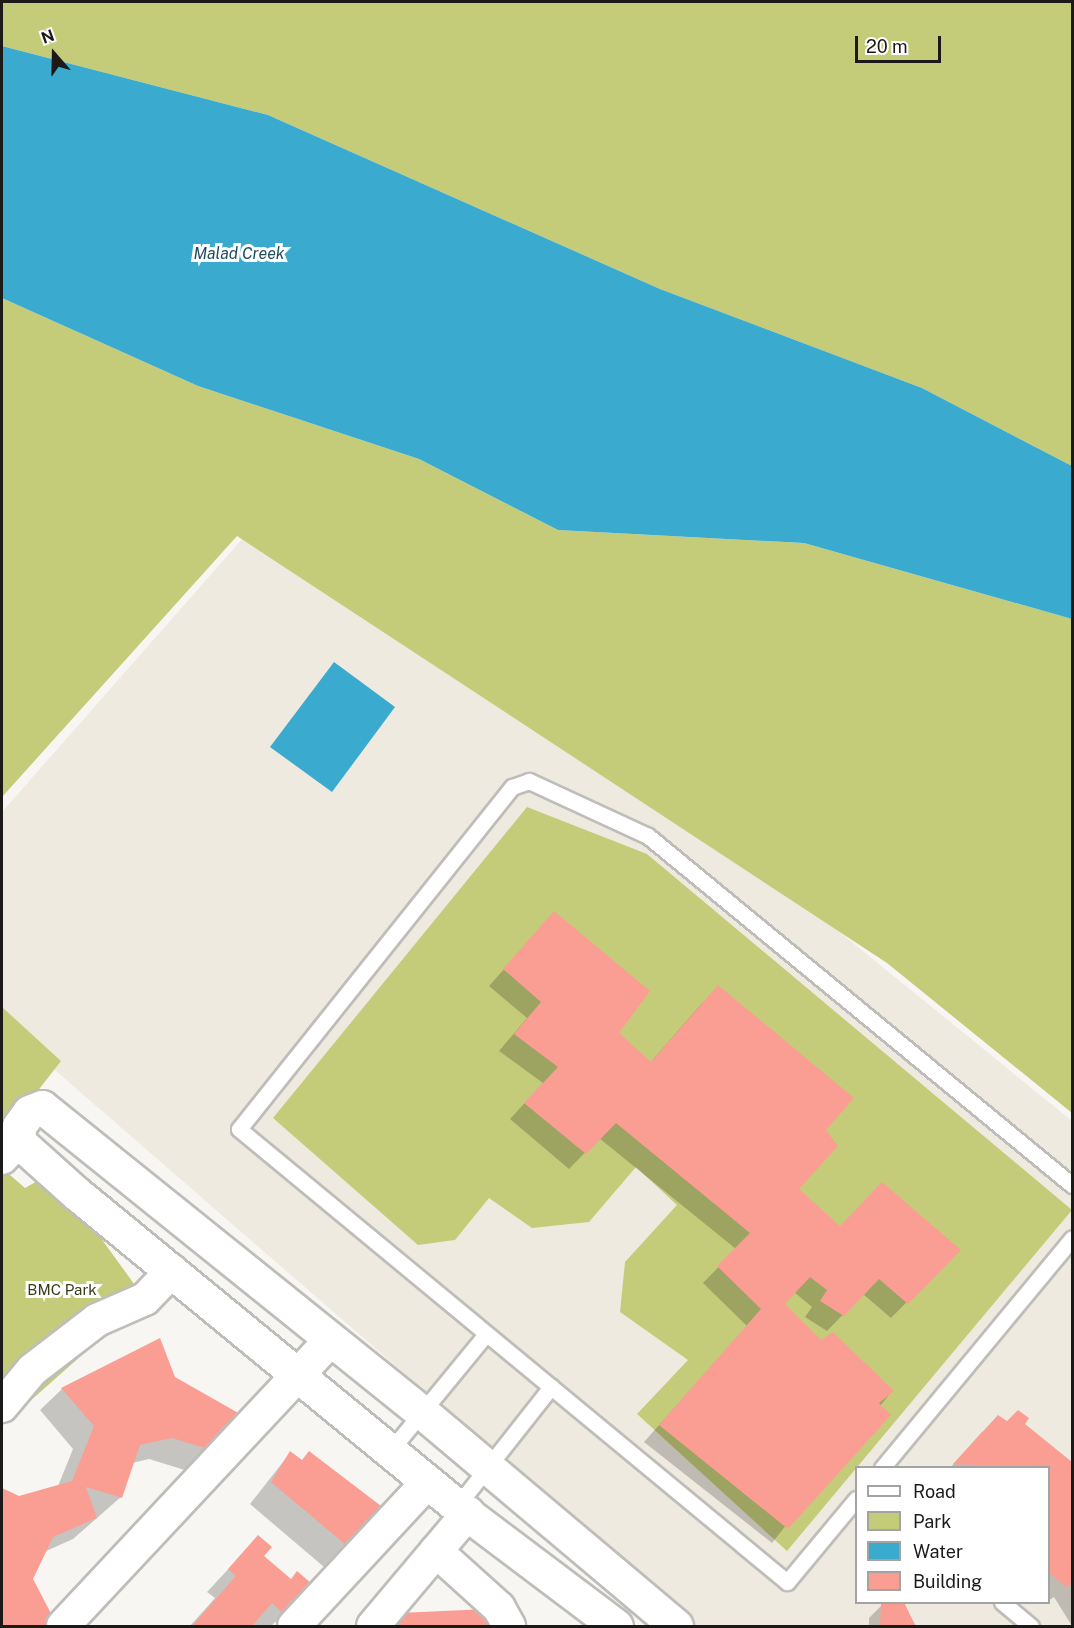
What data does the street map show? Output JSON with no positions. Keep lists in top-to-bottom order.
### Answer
{
  "water": ["Malad Creek"],
  "parks": ["BMC Park"],
  "legend": [
    "Road",
    "Park",
    "Water",
    "Building"
  ],
  "scale_bar": "20 m",
  "north": "top"
}
